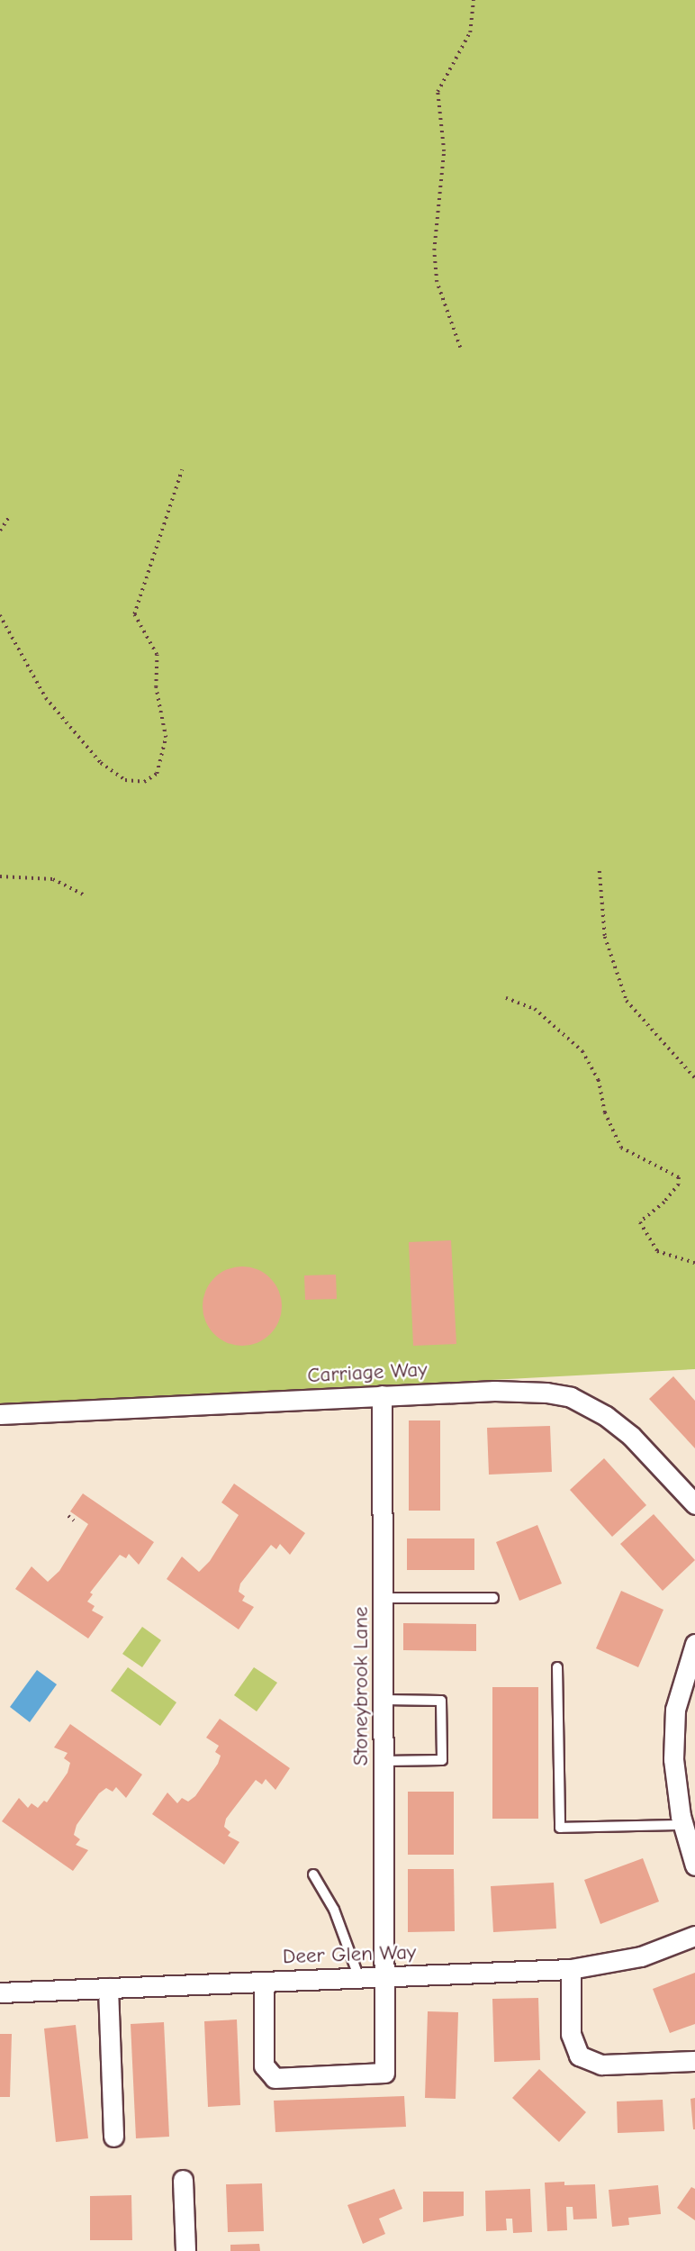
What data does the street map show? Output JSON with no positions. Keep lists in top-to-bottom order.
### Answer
{
  "streets": {
    "street": ["Carriage Way", "Stoneybrook Lane", "Deer Glen Way"]
  },
  "crossings": [
    ["Carriage Way", "Stoneybrook Lane"],
    ["Stoneybrook Lane", "Deer Glen Way"]
  ]
}
